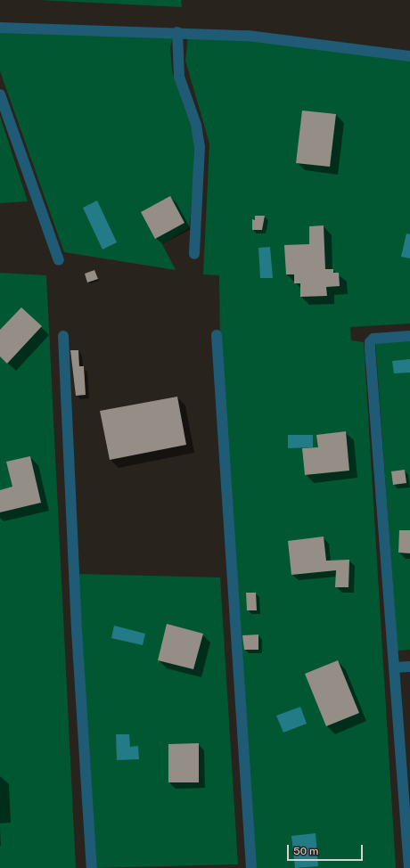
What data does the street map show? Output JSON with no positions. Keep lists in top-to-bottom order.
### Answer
{
  "scale_bar": "50 m"
}
